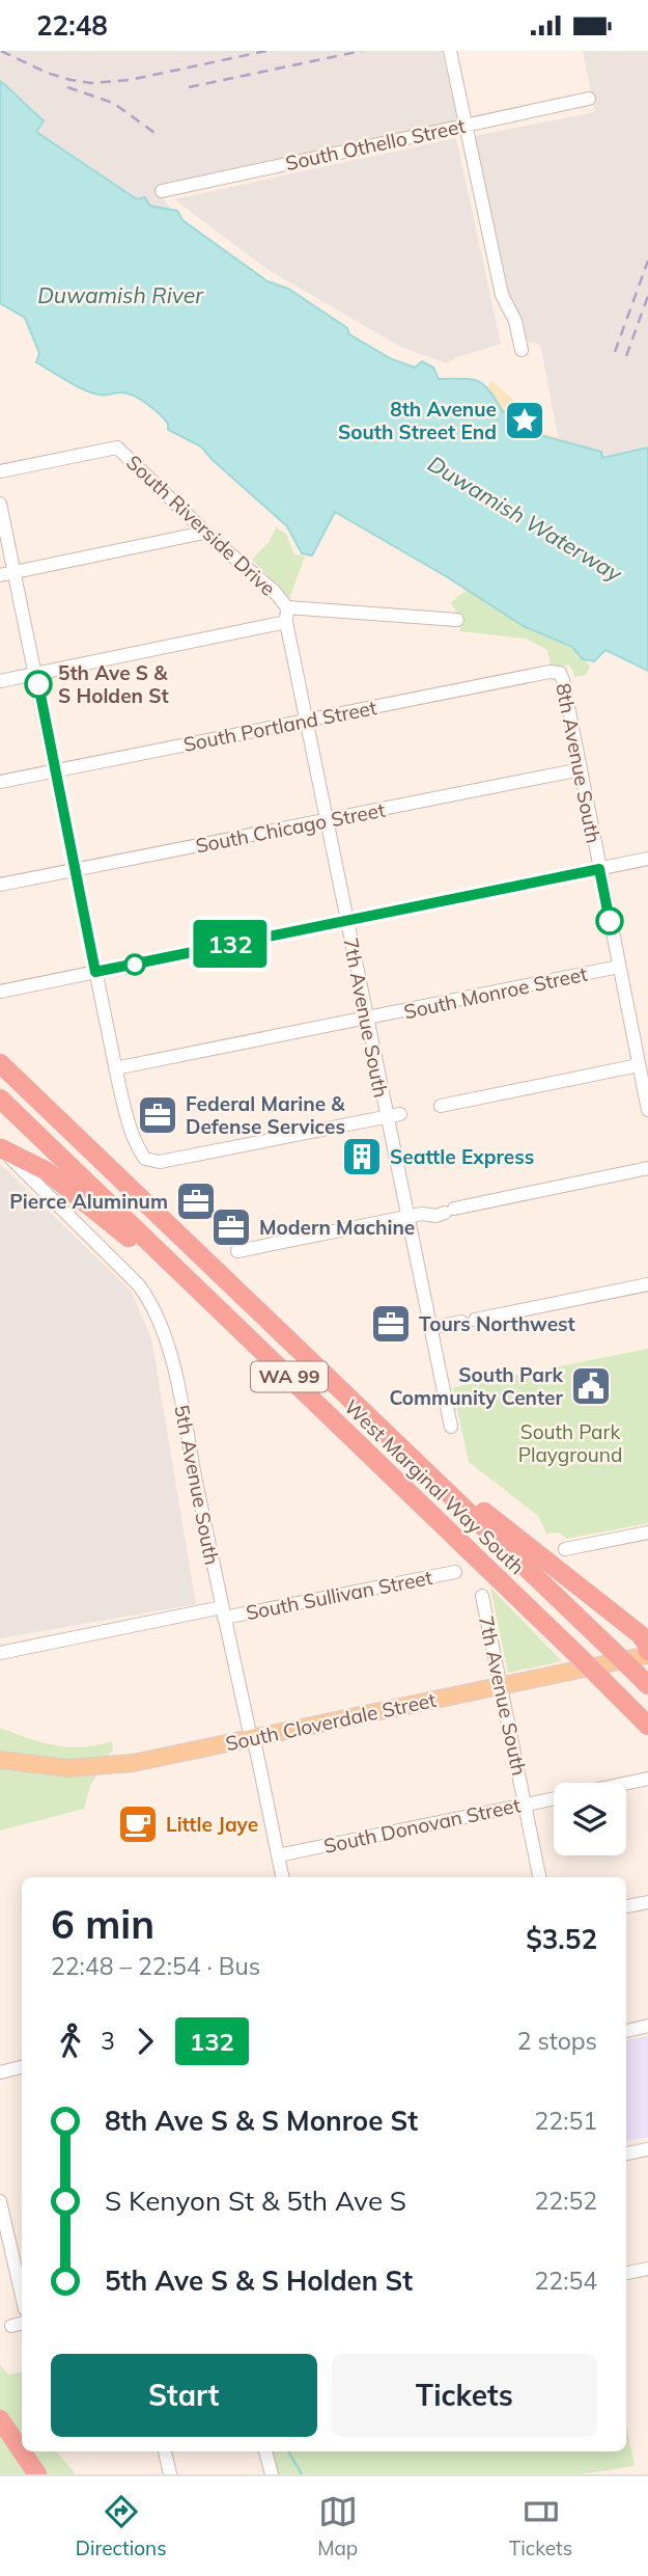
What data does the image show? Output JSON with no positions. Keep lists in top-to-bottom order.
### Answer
{
  "streets": {
    "highway": ["WA 99", "West Marginal Way South"],
    "main road": ["South Cloverdale Street"],
    "street": [
      "South Othello Street",
      "South Riverside Drive",
      "South Portland Street",
      "8th Avenue South",
      "South Chicago Street",
      "South Monroe Street",
      "7th Avenue South",
      "5th Avenue South",
      "South Sullivan Street",
      "South Donovan Street"
    ]
  },
  "crossings": [
    ["South Riverside Drive", "7th Avenue South"],
    ["South Portland Street", "8th Avenue South"],
    ["South Portland Street", "7th Avenue South"],
    ["8th Avenue South", "South Chicago Street"],
    ["8th Avenue South", "South Monroe Street"],
    ["South Chicago Street", "7th Avenue South"],
    ["South Monroe Street", "7th Avenue South"],
    ["7th Avenue South", "South Cloverdale Street"],
    ["7th Avenue South", "South Donovan Street"],
    ["5th Avenue South", "South Sullivan Street"],
    ["5th Avenue South", "South Cloverdale Street"],
    ["5th Avenue South", "South Donovan Street"]
  ],
  "water": ["Duwamish River", "Duwamish Waterway"],
  "parks": ["South Park Playground"],
  "places": {
    "place": ["8th Avenue South Street End"],
    "other": ["5th Ave S & S Holden St"],
    "office": [
      "Federal Marine & Defense Services",
      "Pierce Aluminum",
      "Modern Machine",
      "Tours Northwest"
    ],
    "building": ["Seattle Express"],
    "public building": ["South Park Community Center"],
    "cafe": ["Little Jaye"]
  },
  "lines": ["bus line 132"],
  "page": {
    "status": "22:48",
    "on_map": "132",
    "heading": ["6 min", "22:48 – 22:54 · Bus", "$3.52"],
    "legs": ["3", "132", "2 stops"],
    "list": [
      {
        "name": "8th Ave S & S Monroe St",
        "value": "22:51"
      },
      {
        "name": "S Kenyon St & 5th Ave S",
        "value": "22:52"
      },
      {
        "name": "5th Ave S & S Holden St",
        "value": "22:54"
      }
    ],
    "buttons": ["Start", "Tickets"],
    "tabs": ["Directions", "Map", "Tickets"]
  }
}
